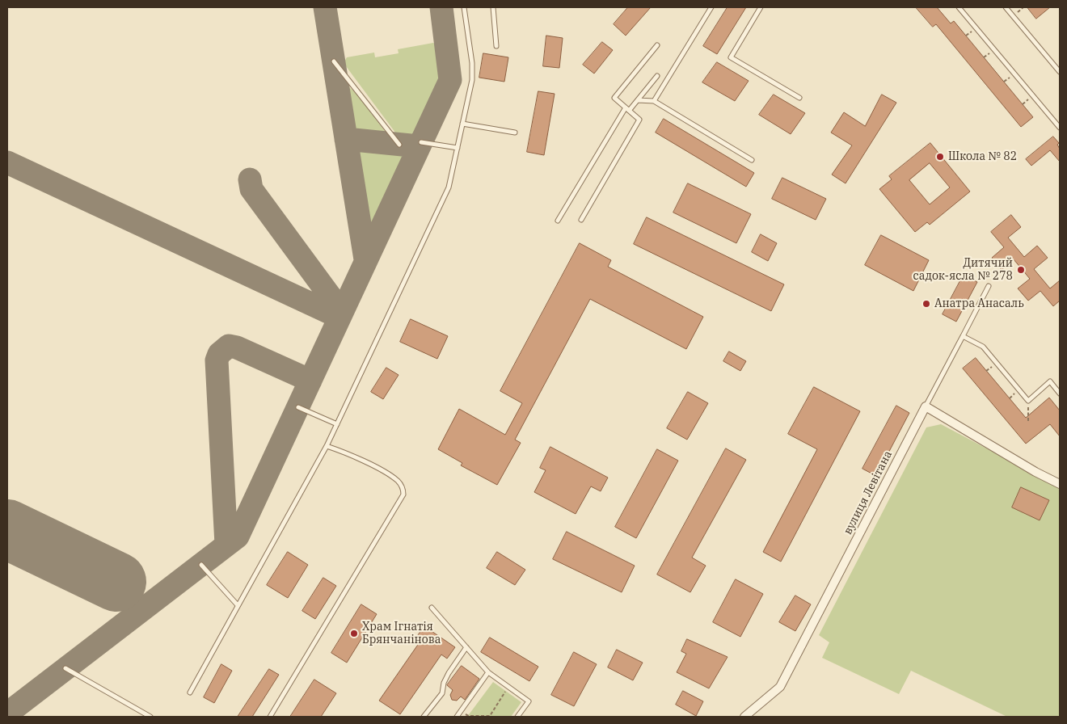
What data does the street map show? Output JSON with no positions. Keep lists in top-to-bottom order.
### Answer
{
  "streets": {
    "street": ["вулиця Левітана"]
  },
  "places": [
    "Школа № 82",
    "Дитячий садок-ясла № 278",
    "Анатра Анасаль",
    "Храм Ігнатія Брянчанінова"
  ]
}
